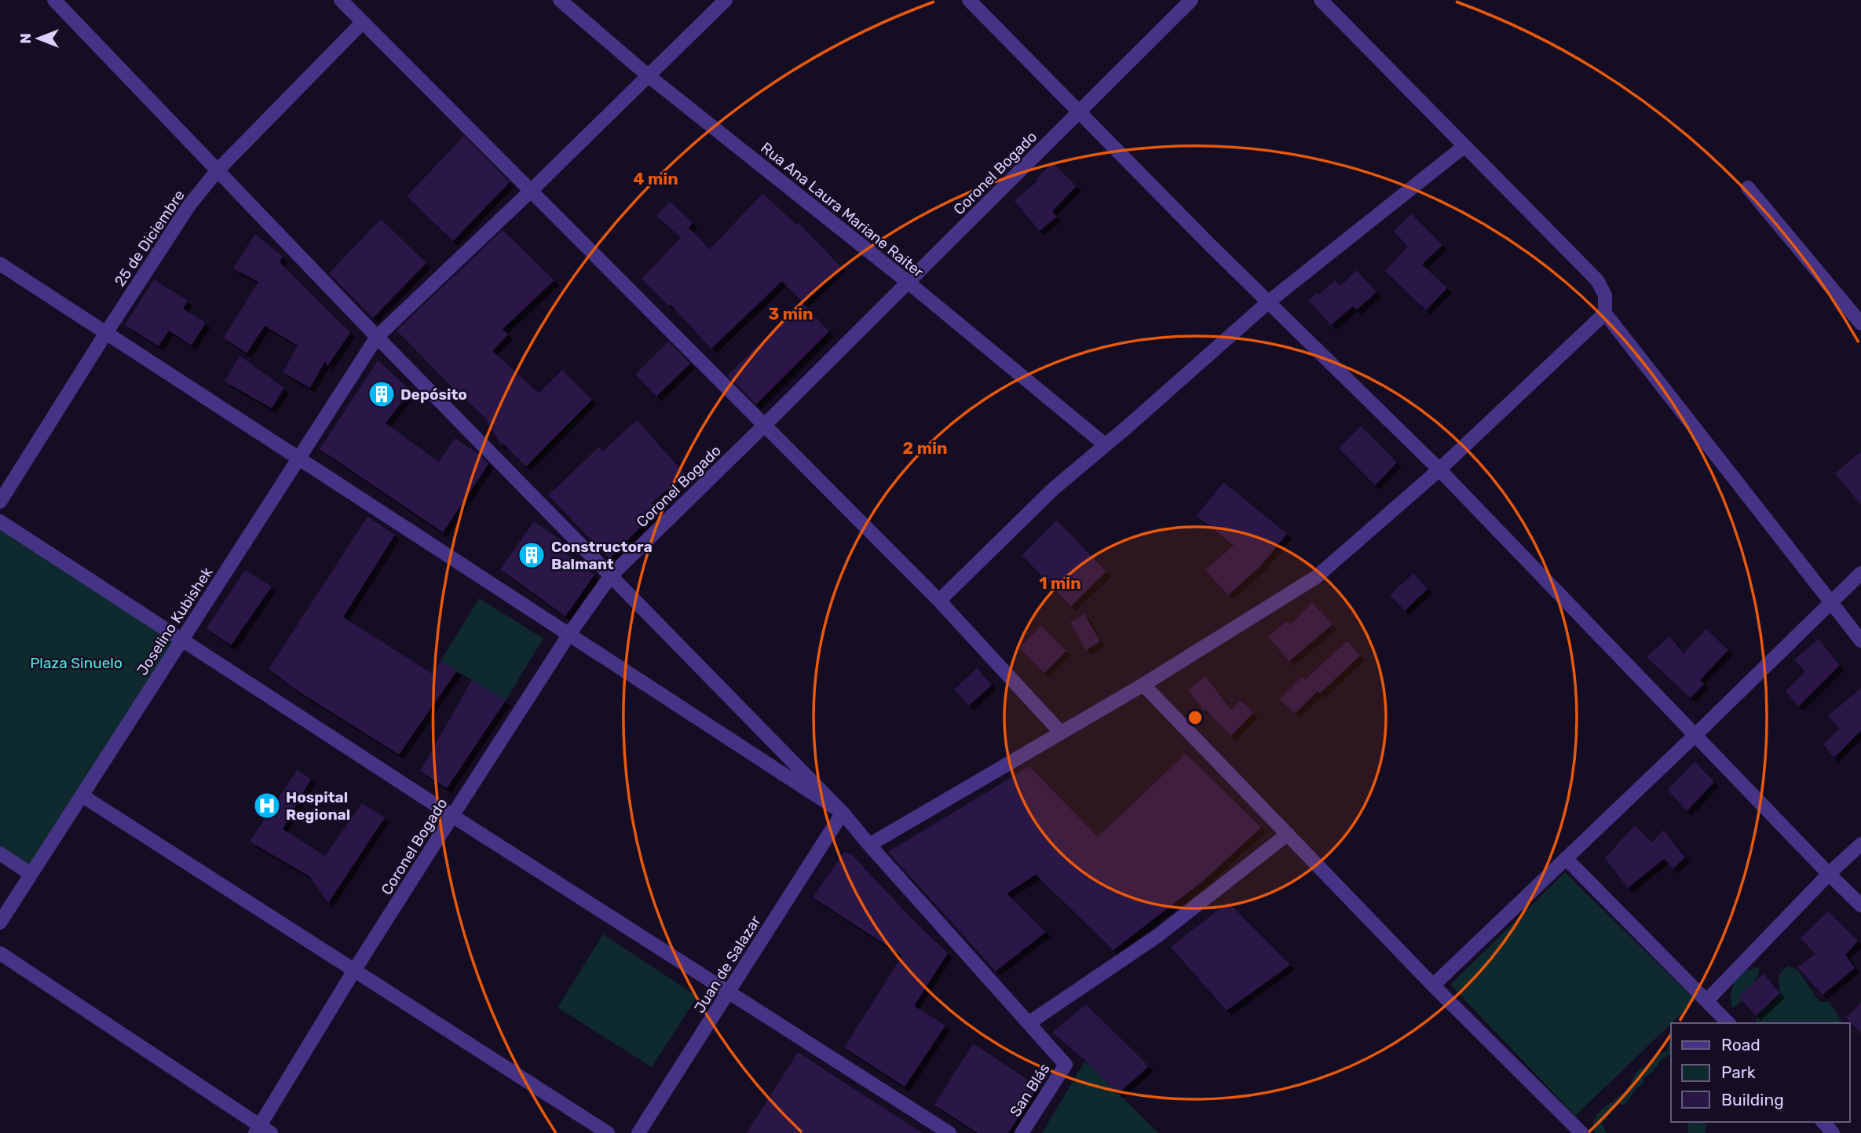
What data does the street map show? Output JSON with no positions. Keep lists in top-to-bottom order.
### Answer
{
  "streets": {
    "street": [
      "Coronel Bogado",
      "Rua Ana Laura Mariane Raiter",
      "25 de Diciembre",
      "Joselino Kubishek",
      "Juan de Salazar",
      "San Blás"
    ]
  },
  "crossings": [
    ["Coronel Bogado", "Rua Ana Laura Mariane Raiter"],
    ["Rua Ana Laura Mariane Raiter", "Joselino Kubishek"]
  ],
  "parks": ["Plaza Sinuelo"],
  "places": {
    "building": ["Depósito", "Constructora Balmant"],
    "hospital": ["Hospital Regional"]
  },
  "legend": ["Road", "Park", "Building"],
  "north": "left",
  "rings": [
    "4 min",
    "3 min",
    "2 min",
    "1 min"
  ]
}
